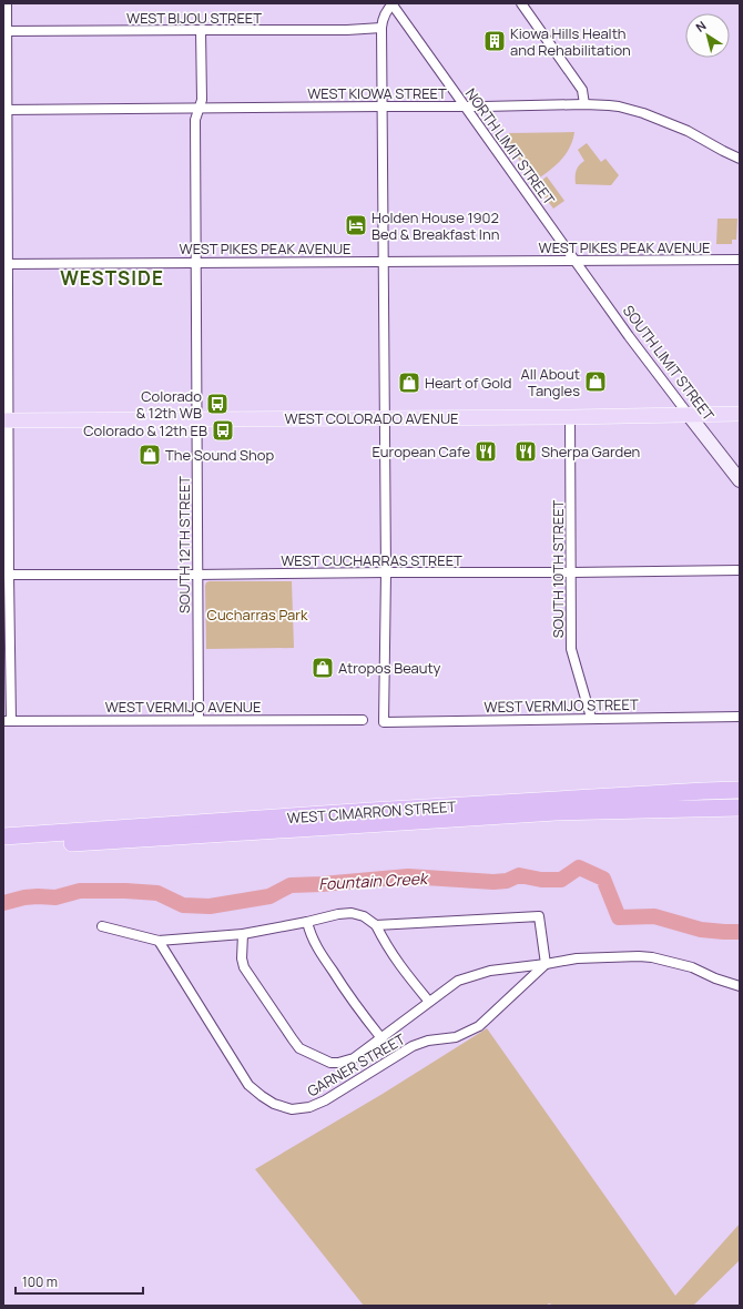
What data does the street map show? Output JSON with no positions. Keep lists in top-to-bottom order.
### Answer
{
  "streets": {
    "highway": ["WEST CIMARRON STREET"],
    "main road": ["SOUTH LIMIT STREET", "WEST COLORADO AVENUE"],
    "street": [
      "WEST BIJOU STREET",
      "WEST KIOWA STREET",
      "NORTH LIMIT STREET",
      "WEST PIKES PEAK AVENUE",
      "SOUTH 12TH STREET",
      "WEST CUCHARRAS STREET",
      "SOUTH 10TH STREET",
      "WEST VERMIJO STREET",
      "WEST VERMIJO AVENUE",
      "GARNER STREET"
    ]
  },
  "crossings": [
    ["WEST BIJOU STREET", "SOUTH 12TH STREET"],
    ["WEST KIOWA STREET", "NORTH LIMIT STREET"],
    ["WEST KIOWA STREET", "SOUTH 12TH STREET"],
    ["NORTH LIMIT STREET", "WEST PIKES PEAK AVENUE"],
    ["NORTH LIMIT STREET", "SOUTH LIMIT STREET"],
    ["WEST PIKES PEAK AVENUE", "SOUTH LIMIT STREET"],
    ["WEST PIKES PEAK AVENUE", "SOUTH 12TH STREET"],
    ["SOUTH LIMIT STREET", "WEST COLORADO AVENUE"],
    ["WEST COLORADO AVENUE", "SOUTH 12TH STREET"],
    ["WEST COLORADO AVENUE", "SOUTH 10TH STREET"],
    ["SOUTH 12TH STREET", "WEST CUCHARRAS STREET"],
    ["SOUTH 12TH STREET", "WEST VERMIJO AVENUE"],
    ["WEST CUCHARRAS STREET", "SOUTH 10TH STREET"],
    ["WEST CUCHARRAS STREET", "WEST VERMIJO STREET"],
    ["SOUTH 10TH STREET", "WEST VERMIJO STREET"]
  ],
  "districts": ["WESTSIDE"],
  "water": ["Fountain Creek"],
  "parks": ["Cucharras Park"],
  "places": {
    "building": ["Kiowa Hills Health and Rehabilitation"],
    "hotel": ["Holden House 1902 Bed & Breakfast Inn"],
    "shop": [
      "All About Tangles",
      "Heart of Gold",
      "The Sound Shop",
      "Atropos Beauty"
    ],
    "bus stop": ["Colorado & 12th WB", "Colorado & 12th EB"],
    "restaurant": ["European Cafe", "Sherpa Garden"]
  },
  "scale_bar": "100 m",
  "north": "top left"
}
